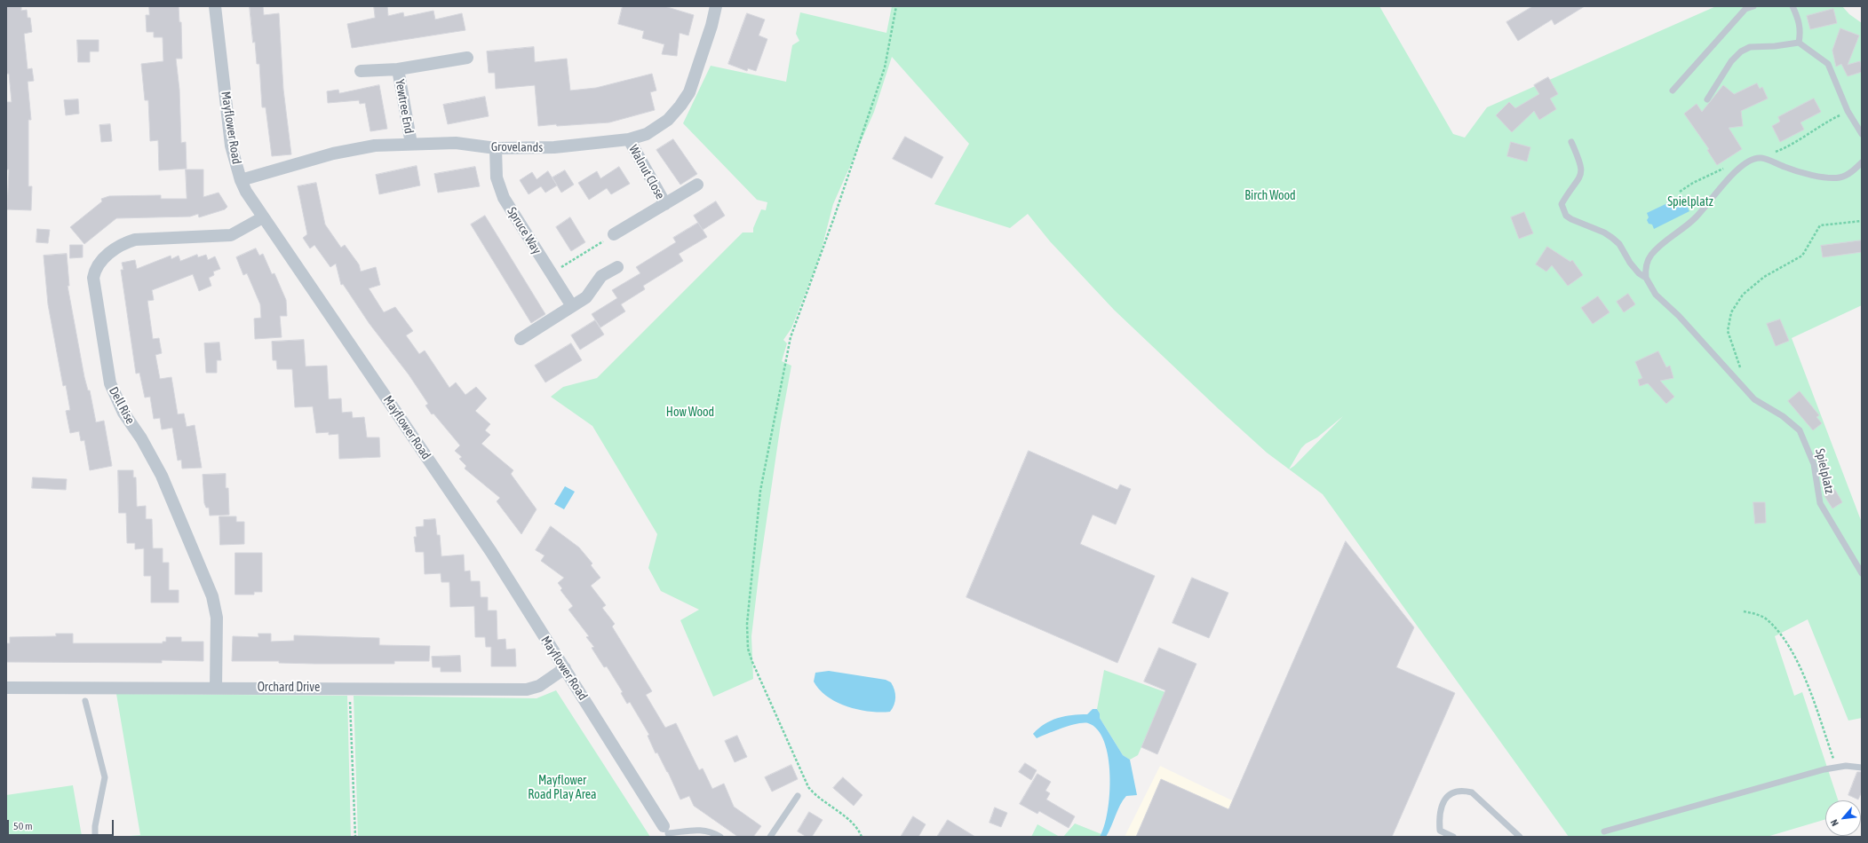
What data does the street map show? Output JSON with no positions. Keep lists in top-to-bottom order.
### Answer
{
  "streets": {
    "street": [
      "Yewtree End",
      "Mayflower Road",
      "Grovelands",
      "Walnut Close",
      "Spruce Way",
      "Dell Rise",
      "Orchard Drive"
    ],
    "lane": ["Spielplatz"]
  },
  "crossings": [
    ["Yewtree End", "Grovelands"],
    ["Mayflower Road", "Grovelands"],
    ["Mayflower Road", "Dell Rise"],
    ["Mayflower Road", "Orchard Drive"],
    ["Grovelands", "Walnut Close"],
    ["Grovelands", "Spruce Way"],
    ["Dell Rise", "Orchard Drive"]
  ],
  "parks": [
    "Birch Wood",
    "Spielplatz",
    "How Wood",
    "Mayflower Road Play Area"
  ],
  "scale_bar": "50 m",
  "north": "bottom left"
}
